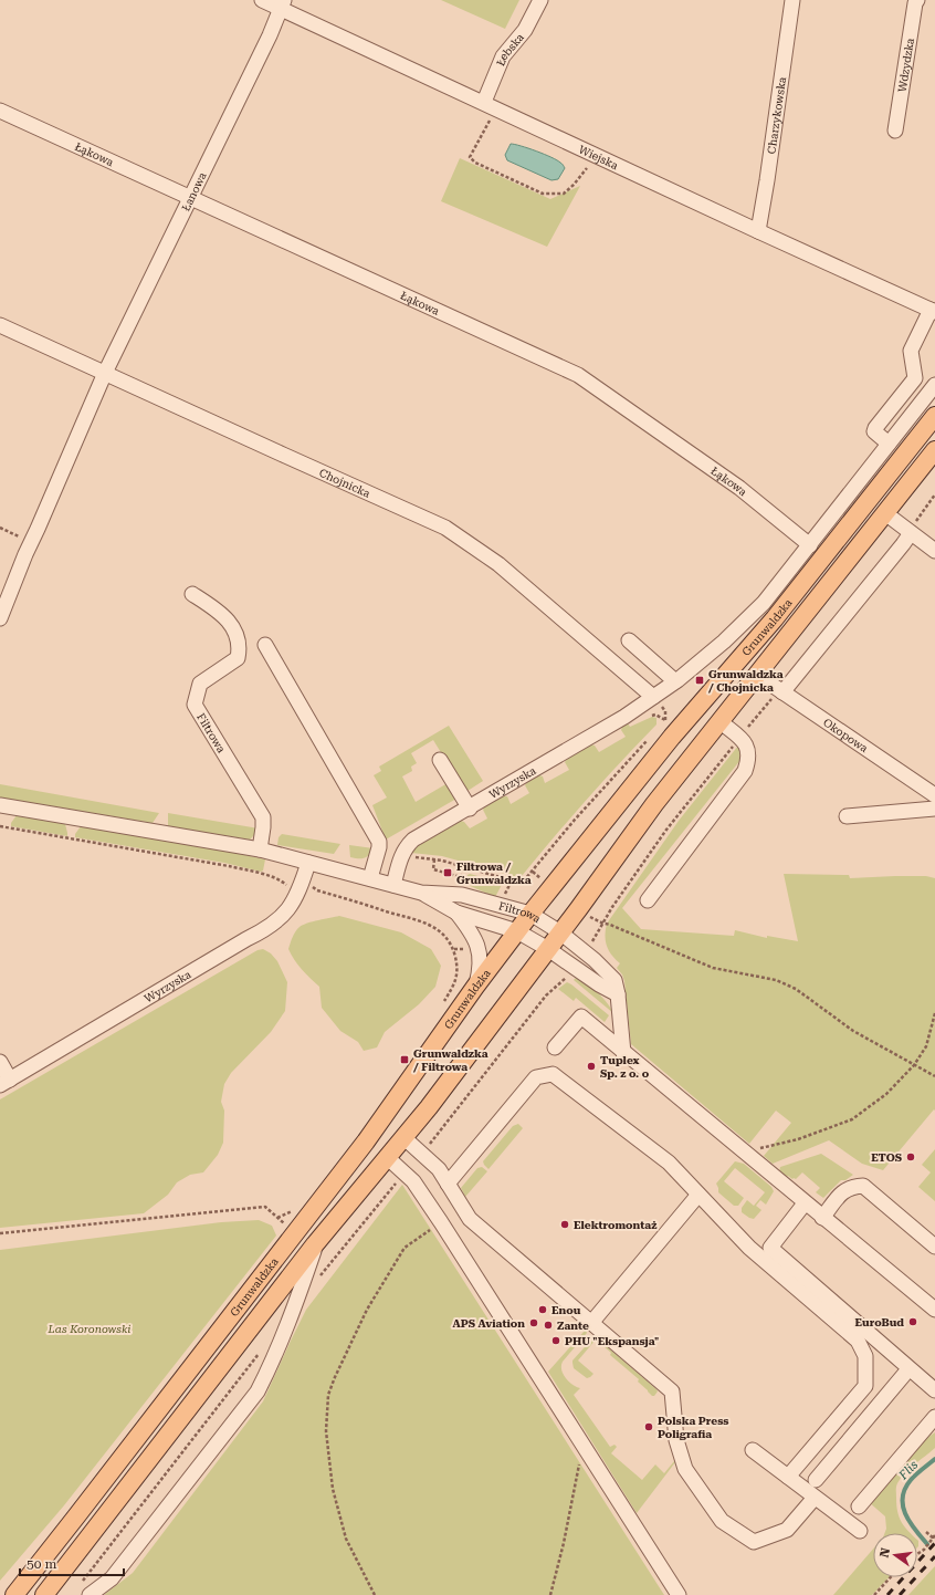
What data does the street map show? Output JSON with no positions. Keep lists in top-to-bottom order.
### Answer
{
  "streets": {
    "main road": ["Grunwaldzka"],
    "street": [
      "Łebska",
      "Wdzydzka",
      "Charzykowska",
      "Łąkowa",
      "Wiejska",
      "Łanowa",
      "Chojnicka",
      "Filtrowa",
      "Okopowa",
      "Wyrzyska"
    ]
  },
  "crossings": [
    ["Łebska", "Wiejska"],
    ["Charzykowska", "Wiejska"],
    ["Łąkowa", "Łanowa"],
    ["Łąkowa", "Wyrzyska"],
    ["Wiejska", "Łanowa"],
    ["Łanowa", "Chojnicka"],
    ["Chojnicka", "Wyrzyska"],
    ["Grunwaldzka", "Filtrowa"],
    ["Grunwaldzka", "Okopowa"],
    ["Filtrowa", "Wyrzyska"]
  ],
  "water": ["Flis"],
  "parks": ["Las Koronowski"],
  "places": {
    "transit": ["Grunwaldzka / Chojnicka", "Filtrowa / Grunwaldzka", "Grunwaldzka / Filtrowa"],
    "other": [
      "Tuplex Sp. z o. o",
      "ETOS",
      "Elektromontaż",
      "Enou",
      "EuroBud",
      "APS Aviation",
      "Zante",
      "PHU \"Ekspansja\"",
      "Polska Press Poligrafia"
    ]
  },
  "scale_bar": "50 m",
  "north": "left"
}
